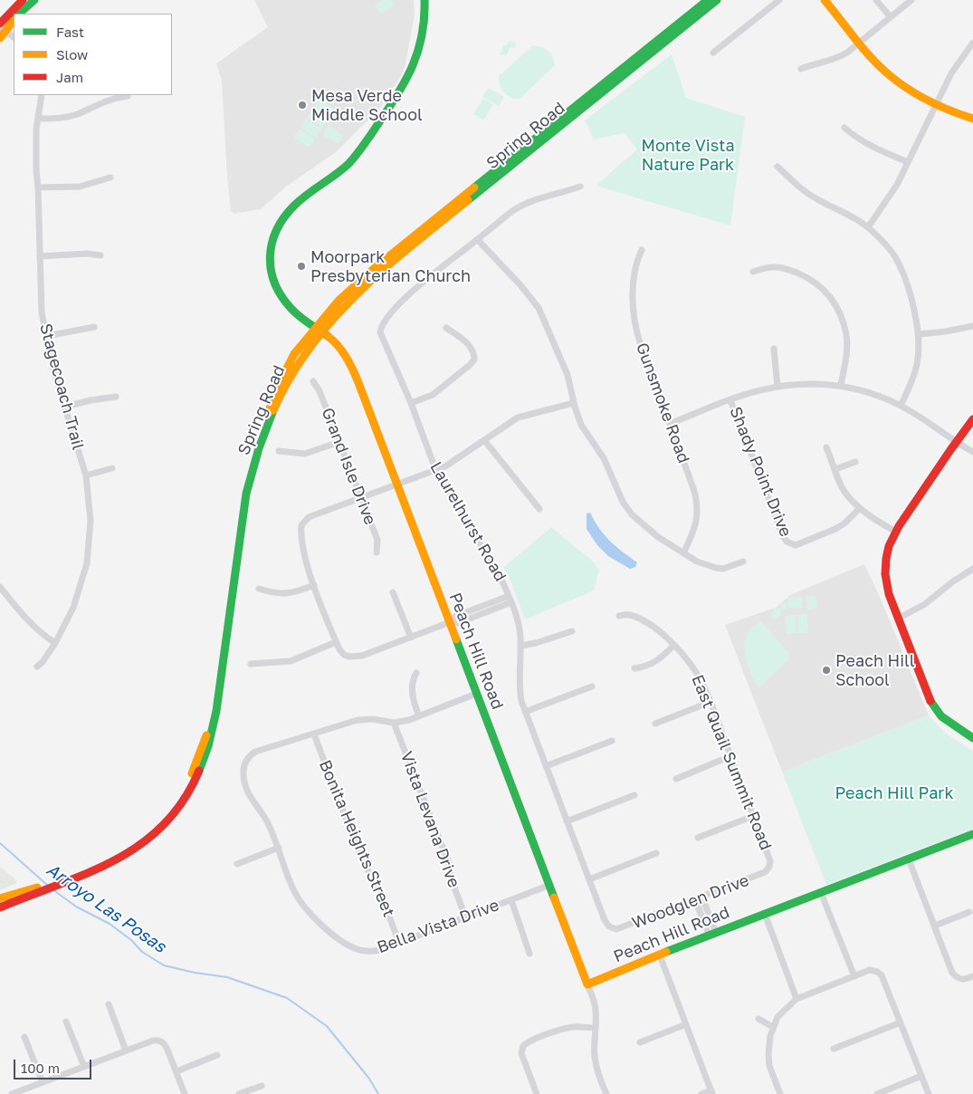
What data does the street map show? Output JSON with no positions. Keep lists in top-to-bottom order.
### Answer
{
  "streets": {
    "street": [
      "Spring Road",
      "Stagecoach Trail",
      "Gunsmoke Road",
      "Grand Isle Drive",
      "Shady Point Drive",
      "Laurelhurst Road",
      "Peach Hill Road",
      "East Quail Summit Road",
      "Vista Levana Drive",
      "Bonita Heights Street",
      "Woodglen Drive",
      "Bella Vista Drive"
    ]
  },
  "crossings": [
    ["Spring Road", "Peach Hill Road"],
    ["Laurelhurst Road", "Woodglen Drive"],
    ["Peach Hill Road", "Bella Vista Drive"],
    ["East Quail Summit Road", "Woodglen Drive"],
    ["Vista Levana Drive", "Bella Vista Drive"],
    ["Bonita Heights Street", "Bella Vista Drive"]
  ],
  "water": ["Arroyo Las Posas"],
  "parks": ["Monte Vista Nature Park", "Peach Hill Park"],
  "places": ["Mesa Verde Middle School", "Moorpark Presbyterian Church", "Peach Hill School"],
  "legend": ["Fast", "Slow", "Jam"],
  "scale_bar": "100 m"
}
